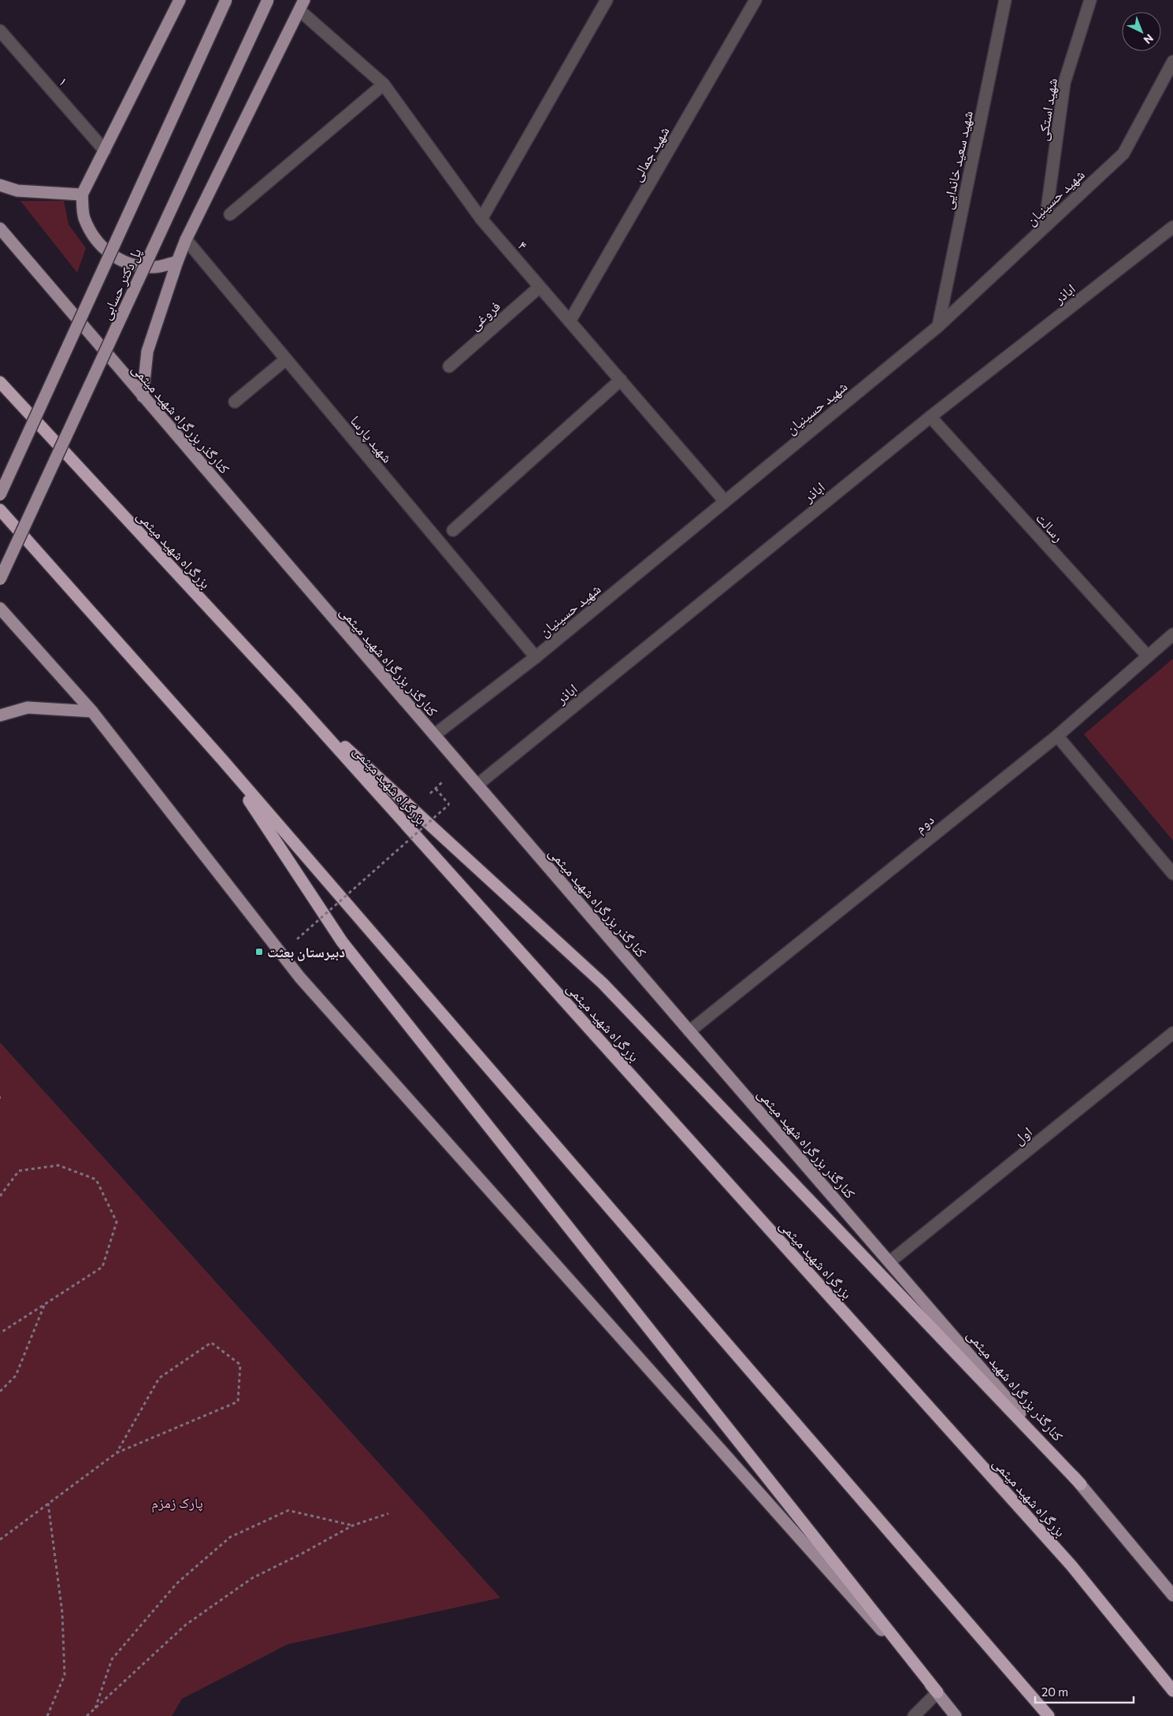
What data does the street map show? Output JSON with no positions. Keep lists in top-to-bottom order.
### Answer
{
  "streets": {
    "highway": ["بزرگراه شهید میثمی"],
    "main road": ["پل دکتر حسابی", "کنارگذر بزرگراه شهید میثمی"],
    "street": [
      "۱",
      "شهید استکی",
      "شهید جمالی",
      "شهید سعید خاندایی",
      "شهید حسینیان",
      "۴",
      "اباذر",
      "فروغی",
      "شهید پارسا",
      "رسالت",
      "دوم",
      "اول"
    ]
  },
  "crossings": [
    ["شهید استکی", "شهید حسینیان"],
    ["شهید جمالی", "۴"],
    ["شهید سعید خاندایی", "شهید حسینیان"],
    ["شهید حسینیان", "۴"],
    ["شهید حسینیان", "کنارگذر بزرگراه شهید میثمی"],
    ["شهید حسینیان", "شهید پارسا"],
    ["۴", "فروغی"],
    ["اباذر", "کنارگذر بزرگراه شهید میثمی"],
    ["اباذر", "رسالت"],
    ["کنارگذر بزرگراه شهید میثمی", "دوم"],
    ["کنارگذر بزرگراه شهید میثمی", "اول"],
    ["رسالت", "دوم"]
  ],
  "parks": ["پارک زمزم"],
  "places": {
    "transit": ["دبیرستان بعثت"]
  },
  "scale_bar": "20 m",
  "north": "bottom right"
}
